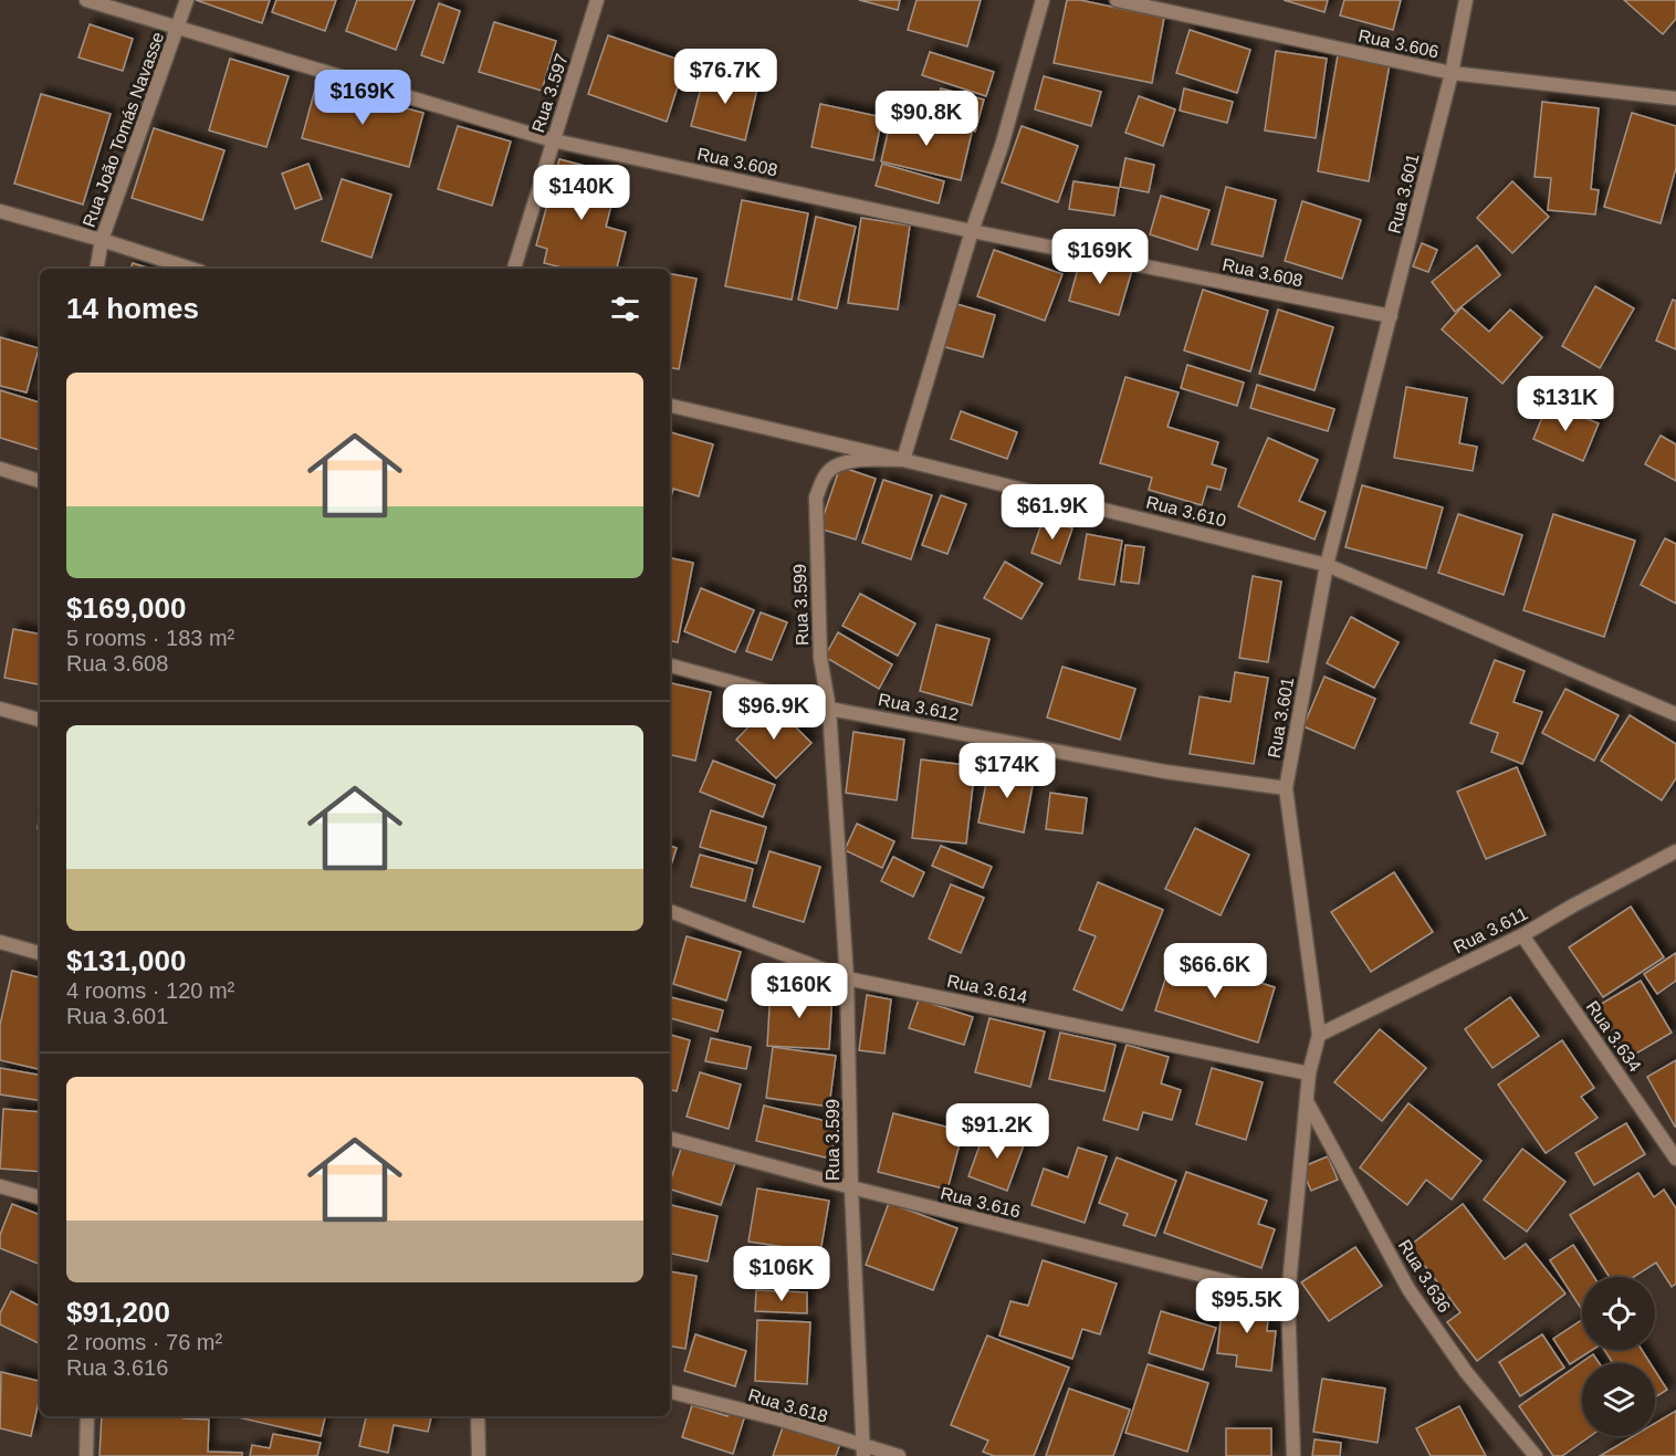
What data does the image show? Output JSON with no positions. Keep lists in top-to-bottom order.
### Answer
{
  "streets": {
    "street": [
      "Rua 3.606",
      "Rua 3.597",
      "Rua João Tomás Navasse",
      "Rua 3.608",
      "Rua 3.601",
      "Rua 3.610",
      "Rua 3.599",
      "Rua 3.612",
      "Rua 3.611",
      "Rua 3.614",
      "Rua 3.634",
      "Rua 3.616",
      "Rua 3.636",
      "Rua 3.618"
    ]
  },
  "crossings": [
    ["Rua 3.606", "Rua 3.601"],
    ["Rua 3.597", "Rua 3.608"],
    ["Rua João Tomás Navasse", "Rua 3.608"],
    ["Rua 3.608", "Rua 3.601"],
    ["Rua 3.601", "Rua 3.610"],
    ["Rua 3.601", "Rua 3.612"],
    ["Rua 3.601", "Rua 3.611"],
    ["Rua 3.601", "Rua 3.614"],
    ["Rua 3.601", "Rua 3.616"],
    ["Rua 3.601", "Rua 3.636"],
    ["Rua 3.610", "Rua 3.599"],
    ["Rua 3.599", "Rua 3.612"],
    ["Rua 3.599", "Rua 3.614"],
    ["Rua 3.599", "Rua 3.616"],
    ["Rua 3.599", "Rua 3.618"],
    ["Rua 3.611", "Rua 3.634"]
  ],
  "page": {
    "price": [
      "$76.7K",
      "$169K",
      "$90.8K",
      "$140K",
      "$169K",
      "$131K",
      "$61.9K",
      "$96.9K",
      "$174K",
      "$66.6K",
      "$160K",
      "$91.2K",
      "$106K",
      "$95.5K"
    ],
    "heading": "14 homes",
    "list": [
      {
        "name": "$169,000",
        "note": "5 rooms · 183 m² · Rua 3.608"
      },
      {
        "name": "$131,000",
        "note": "4 rooms · 120 m² · Rua 3.601"
      },
      {
        "name": "$91,200",
        "note": "2 rooms · 76 m² · Rua 3.616"
      }
    ]
  }
}
